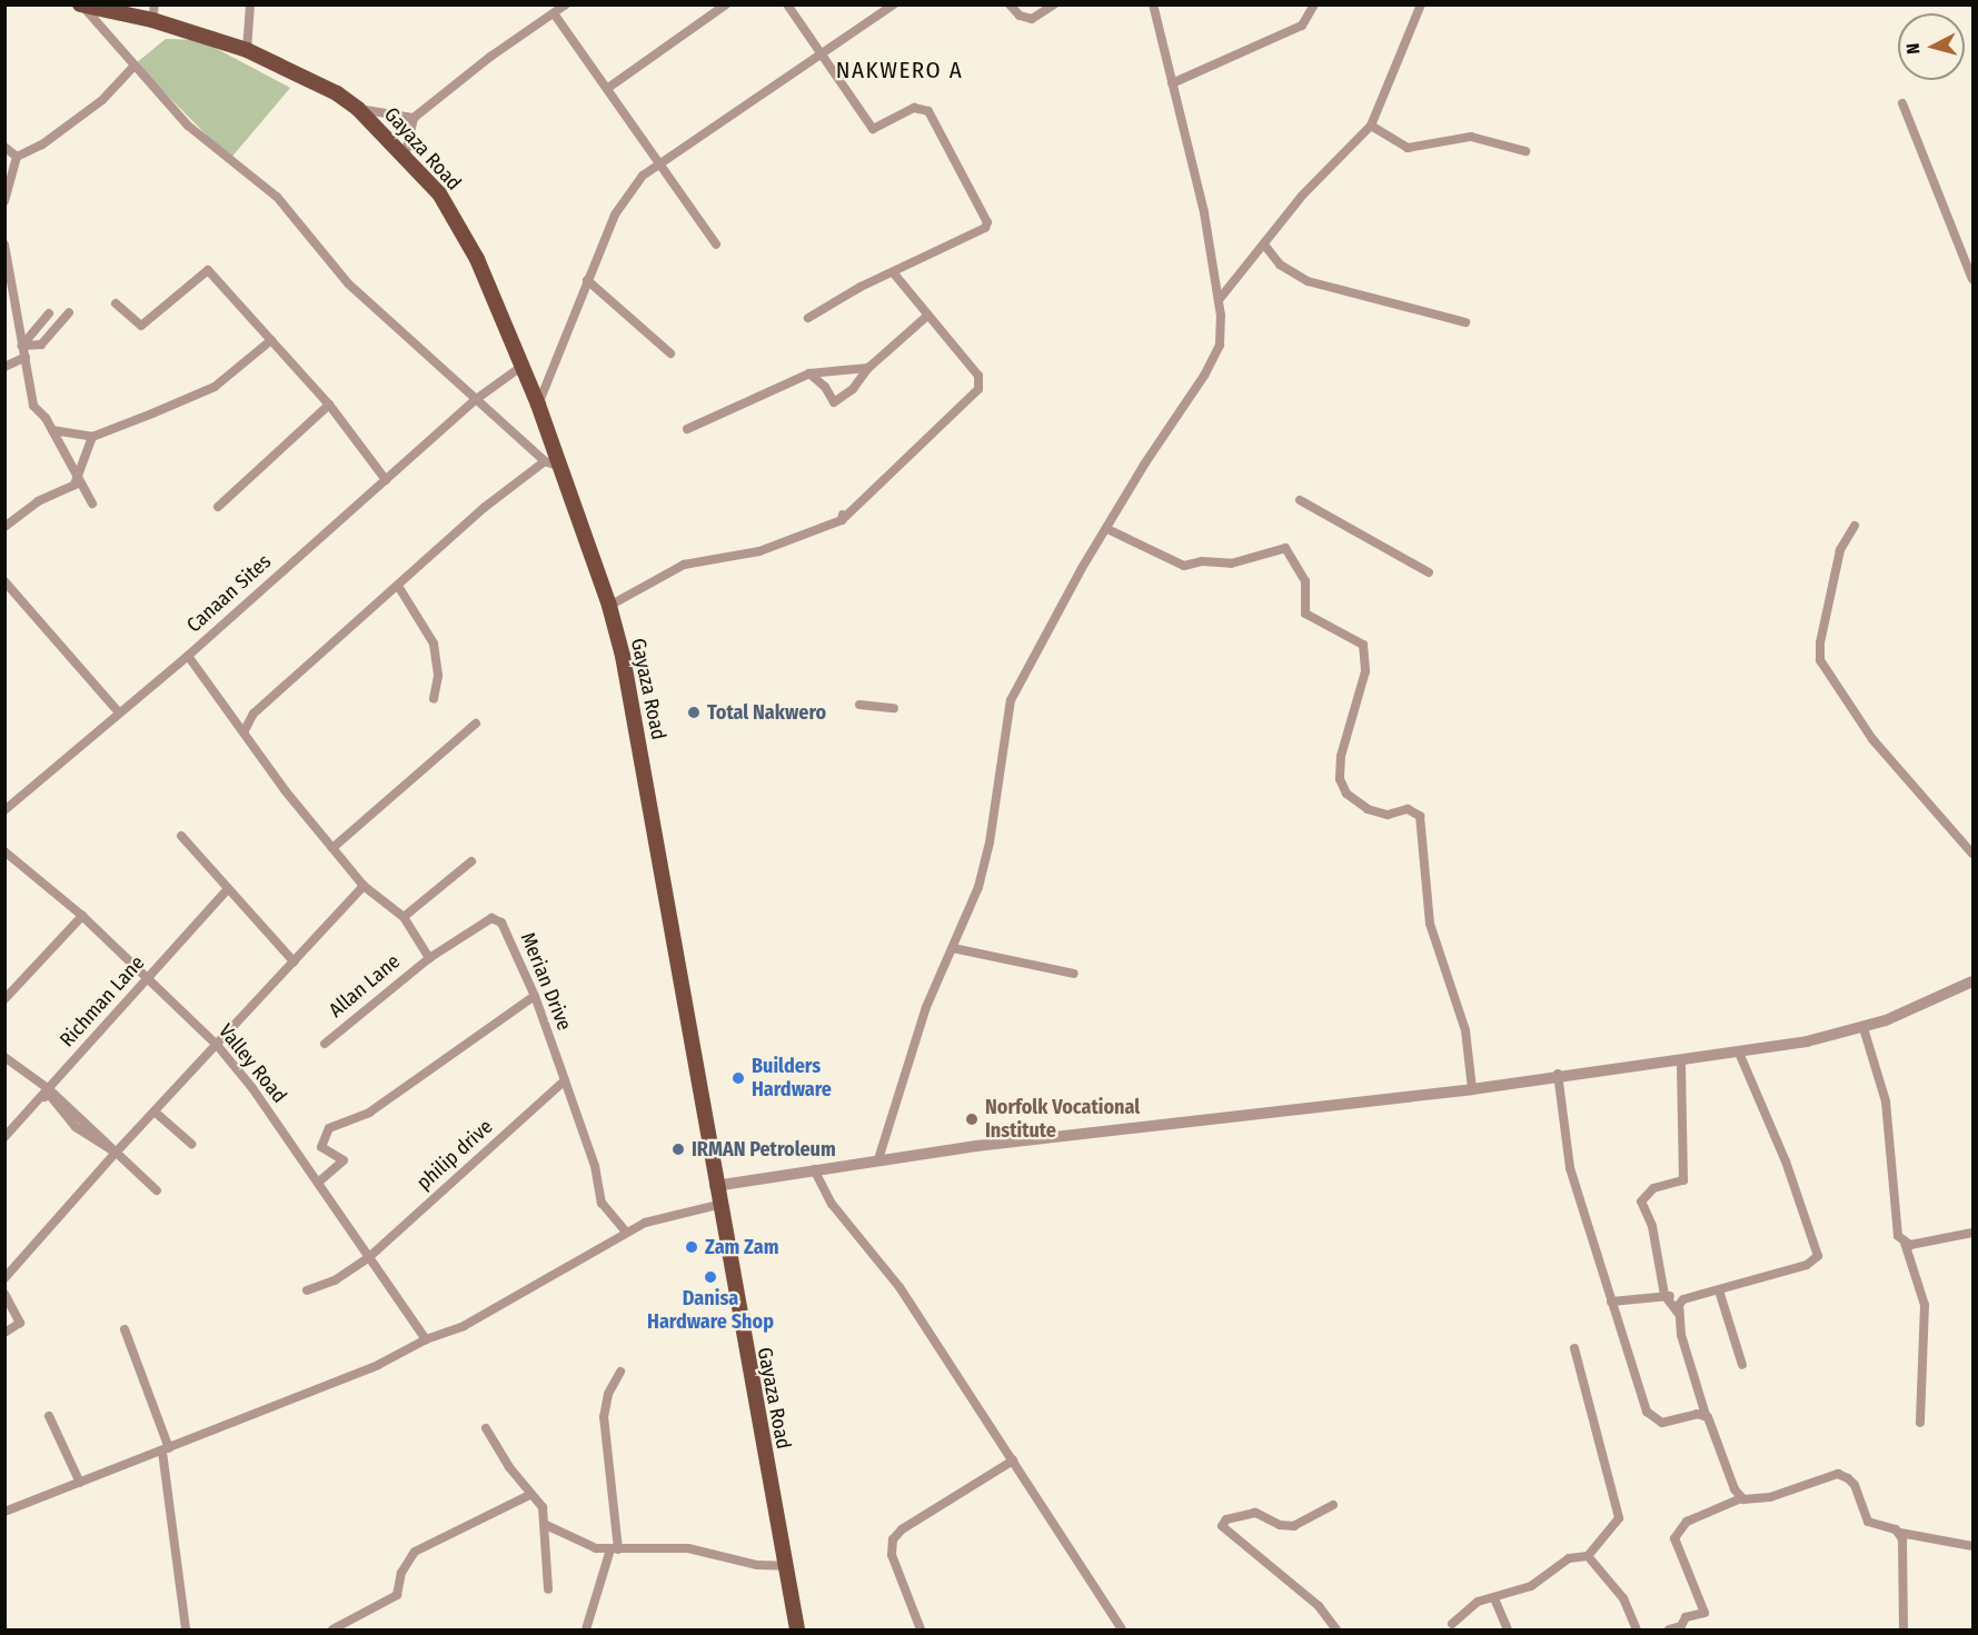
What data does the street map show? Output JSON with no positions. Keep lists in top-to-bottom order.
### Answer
{
  "streets": {
    "main road": ["Gayaza Road"],
    "street": [
      "Canaan Sites",
      "Merian Drive",
      "Allan Lane",
      "Richman Lane",
      "Valley Road",
      "philip drive"
    ]
  },
  "crossings": [
    ["Gayaza Road", "Canaan Sites"],
    ["Merian Drive", "Allan Lane"],
    ["Merian Drive", "philip drive"],
    ["Richman Lane", "Valley Road"],
    ["Valley Road", "philip drive"]
  ],
  "districts": ["NAKWERO A"],
  "places": [
    "Total Nakwero",
    "Builders Hardware",
    "Norfolk Vocational Institute",
    "IRMAN Petroleum",
    "Zam Zam",
    "Danisa Hardware Shop"
  ],
  "north": "left"
}
